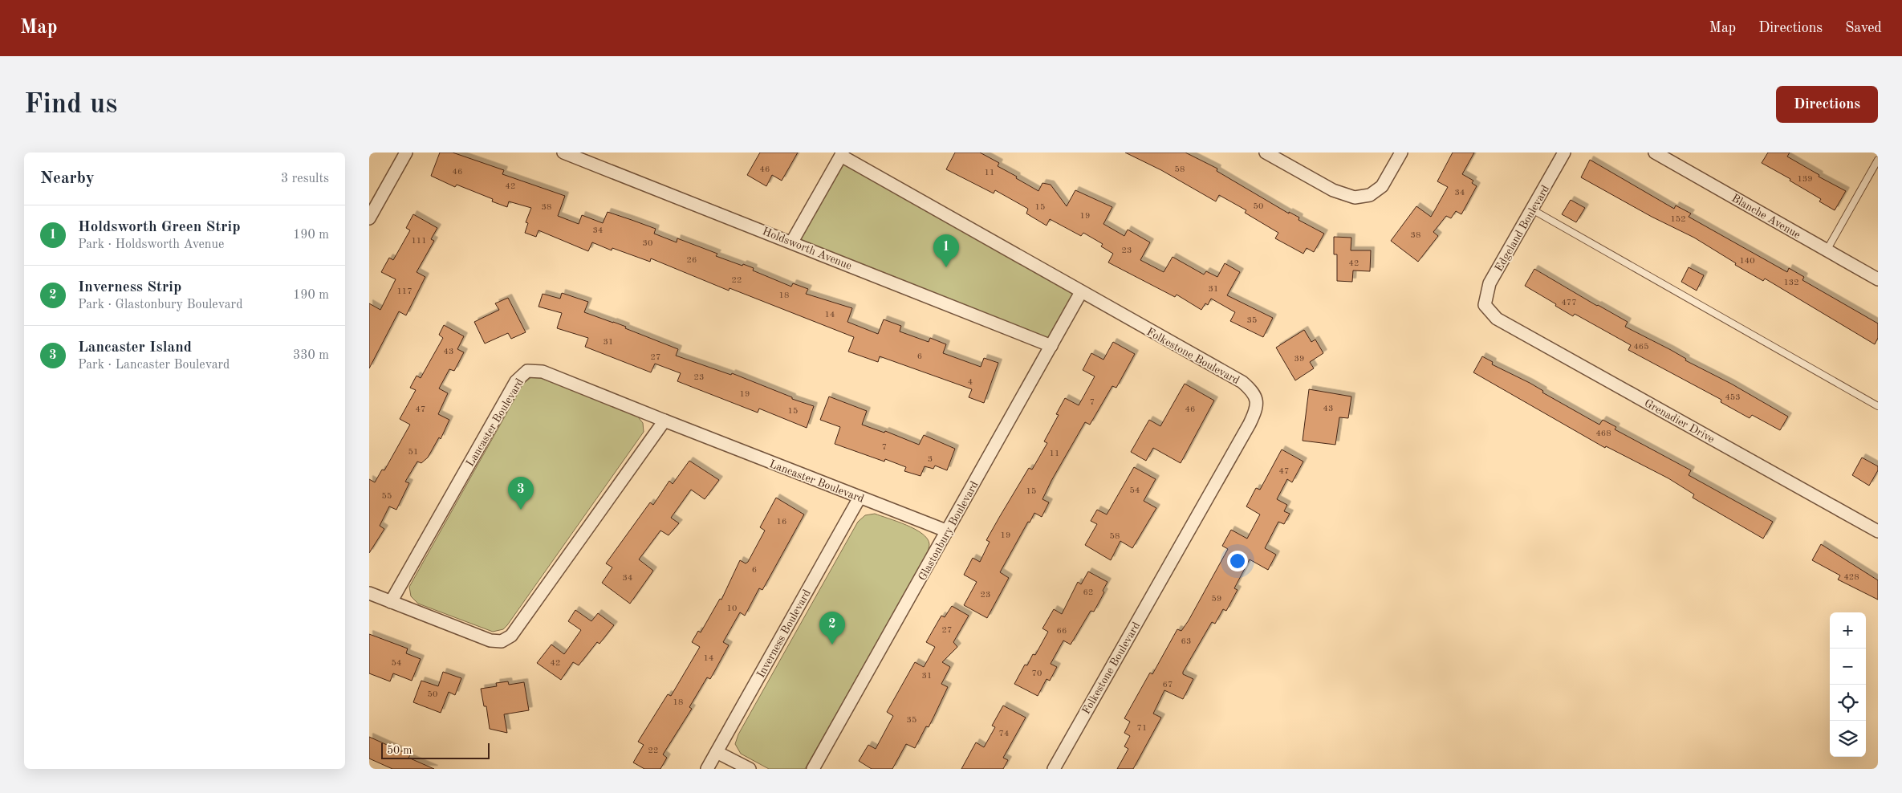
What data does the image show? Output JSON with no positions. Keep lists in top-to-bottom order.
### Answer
{
  "streets": {
    "street": [
      "Blanche Avenue",
      "Edgeland Boulevard",
      "Holdsworth Avenue",
      "Folkestone Boulevard",
      "Grenadier Drive",
      "Lancaster Boulevard",
      "Glastonbury Boulevard",
      "Inverness Boulevard"
    ]
  },
  "crossings": [
    ["Edgeland Boulevard", "Grenadier Drive"],
    ["Holdsworth Avenue", "Glastonbury Boulevard"],
    ["Folkestone Boulevard", "Glastonbury Boulevard"],
    ["Lancaster Boulevard", "Glastonbury Boulevard"],
    ["Lancaster Boulevard", "Inverness Boulevard"]
  ],
  "house_numbers": [
    "46",
    "58",
    "46",
    "11",
    "139",
    "42",
    "34",
    "50",
    "38",
    "15",
    "19",
    "152",
    "34",
    "38",
    "111",
    "30",
    "23",
    "26",
    "140",
    "42",
    "22",
    "132",
    "31",
    "117",
    "18",
    "477",
    "14",
    "35",
    "31",
    "465",
    "43",
    "6",
    "27",
    "39",
    "23",
    "4",
    "19",
    "453",
    "7",
    "43",
    "47",
    "46",
    "15",
    "468",
    "7",
    "51",
    "11",
    "3",
    "47",
    "54",
    "15",
    "55",
    "16",
    "19",
    "58",
    "6",
    "428",
    "34",
    "62",
    "23",
    "59",
    "10",
    "27",
    "66",
    "63",
    "14",
    "54",
    "42",
    "70",
    "31",
    "67",
    "50",
    "18",
    "35",
    "71",
    "74",
    "22"
  ],
  "scale_bar": "50 m",
  "page": {
    "header": "Map",
    "nav": ["Map", "Directions", "Saved"],
    "buttons": "Directions",
    "title": "Find us",
    "heading": ["Nearby", "3 results"],
    "list": [
      {
        "mark": "1",
        "name": "Holdsworth Green Strip",
        "note": "Park · Holdsworth Avenue",
        "value": "190 m"
      },
      {
        "mark": "2",
        "name": "Inverness Strip",
        "note": "Park · Glastonbury Boulevard",
        "value": "190 m"
      },
      {
        "mark": "3",
        "name": "Lancaster Island",
        "note": "Park · Lancaster Boulevard",
        "value": "330 m"
      }
    ],
    "pins": ["1", "3", "2"],
    "map_buttons": ["+", "−"],
    "scale": "50 m"
  }
}
